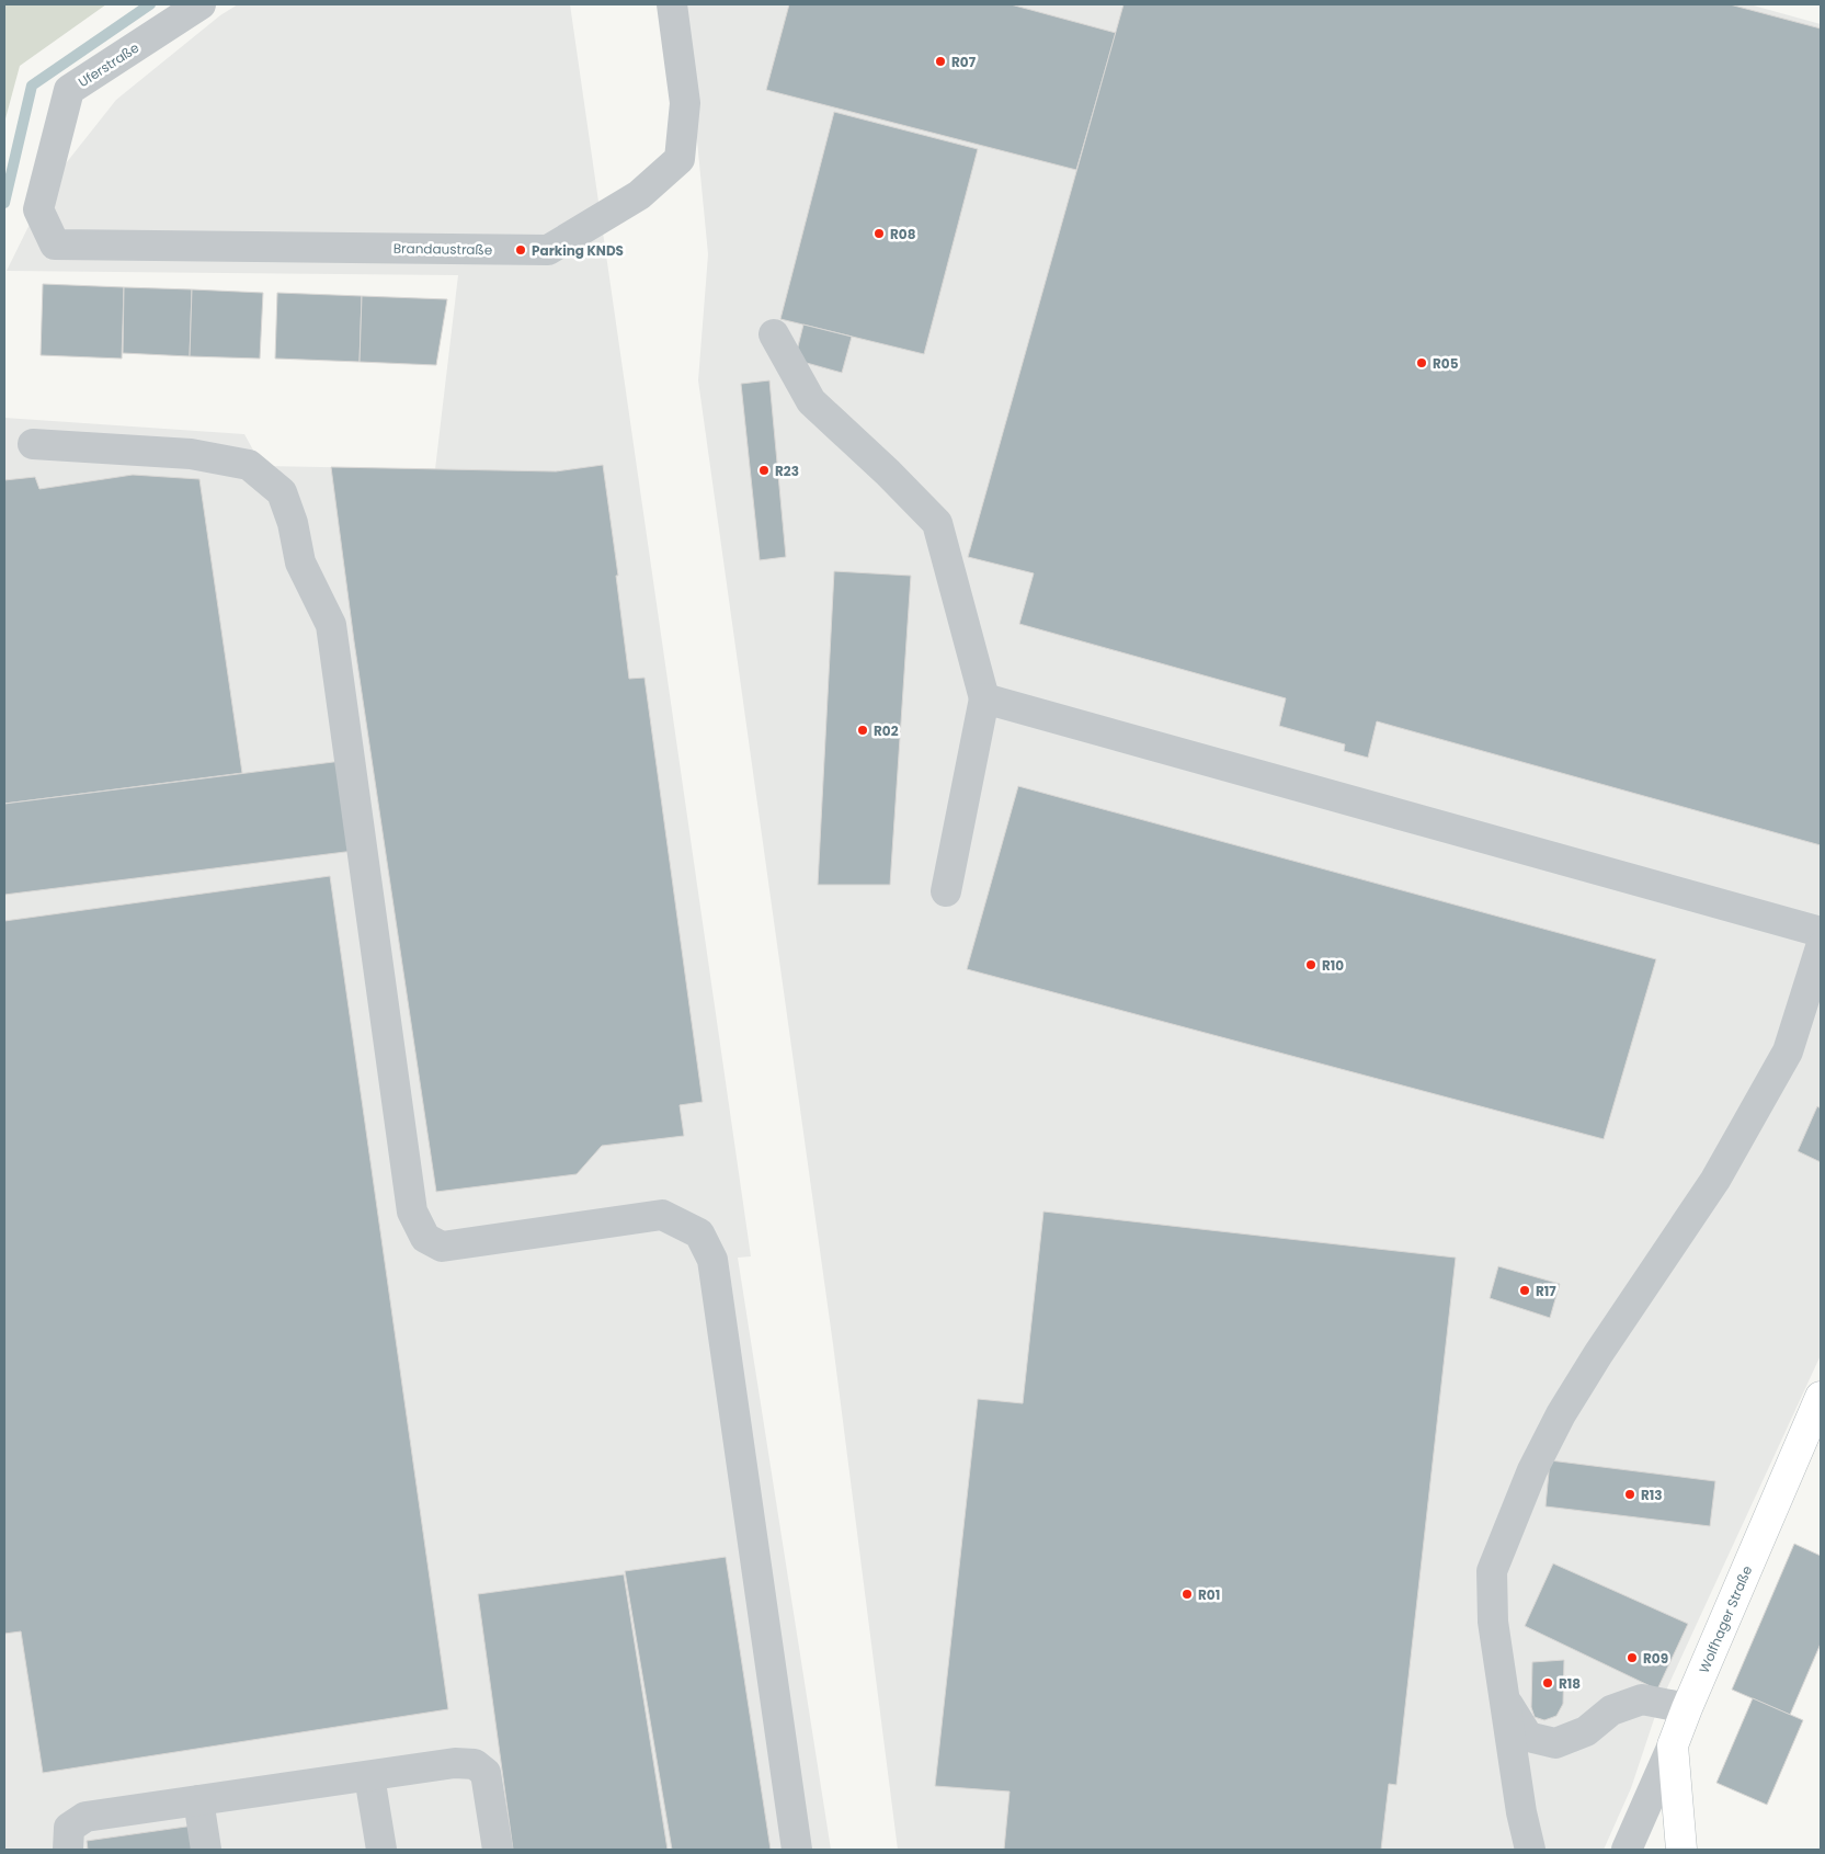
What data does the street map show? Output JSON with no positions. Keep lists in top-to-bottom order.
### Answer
{
  "streets": {
    "main road": ["Wolfhager Straße"],
    "street": ["Uferstraße", "Brandaustraße"]
  },
  "crossings": [
    ["Uferstraße", "Brandaustraße"]
  ],
  "places": [
    "R07",
    "R08",
    "Parking KNDS",
    "R05",
    "R23",
    "R02",
    "R10",
    "R17",
    "R13",
    "R01",
    "R09",
    "R18"
  ]
}
